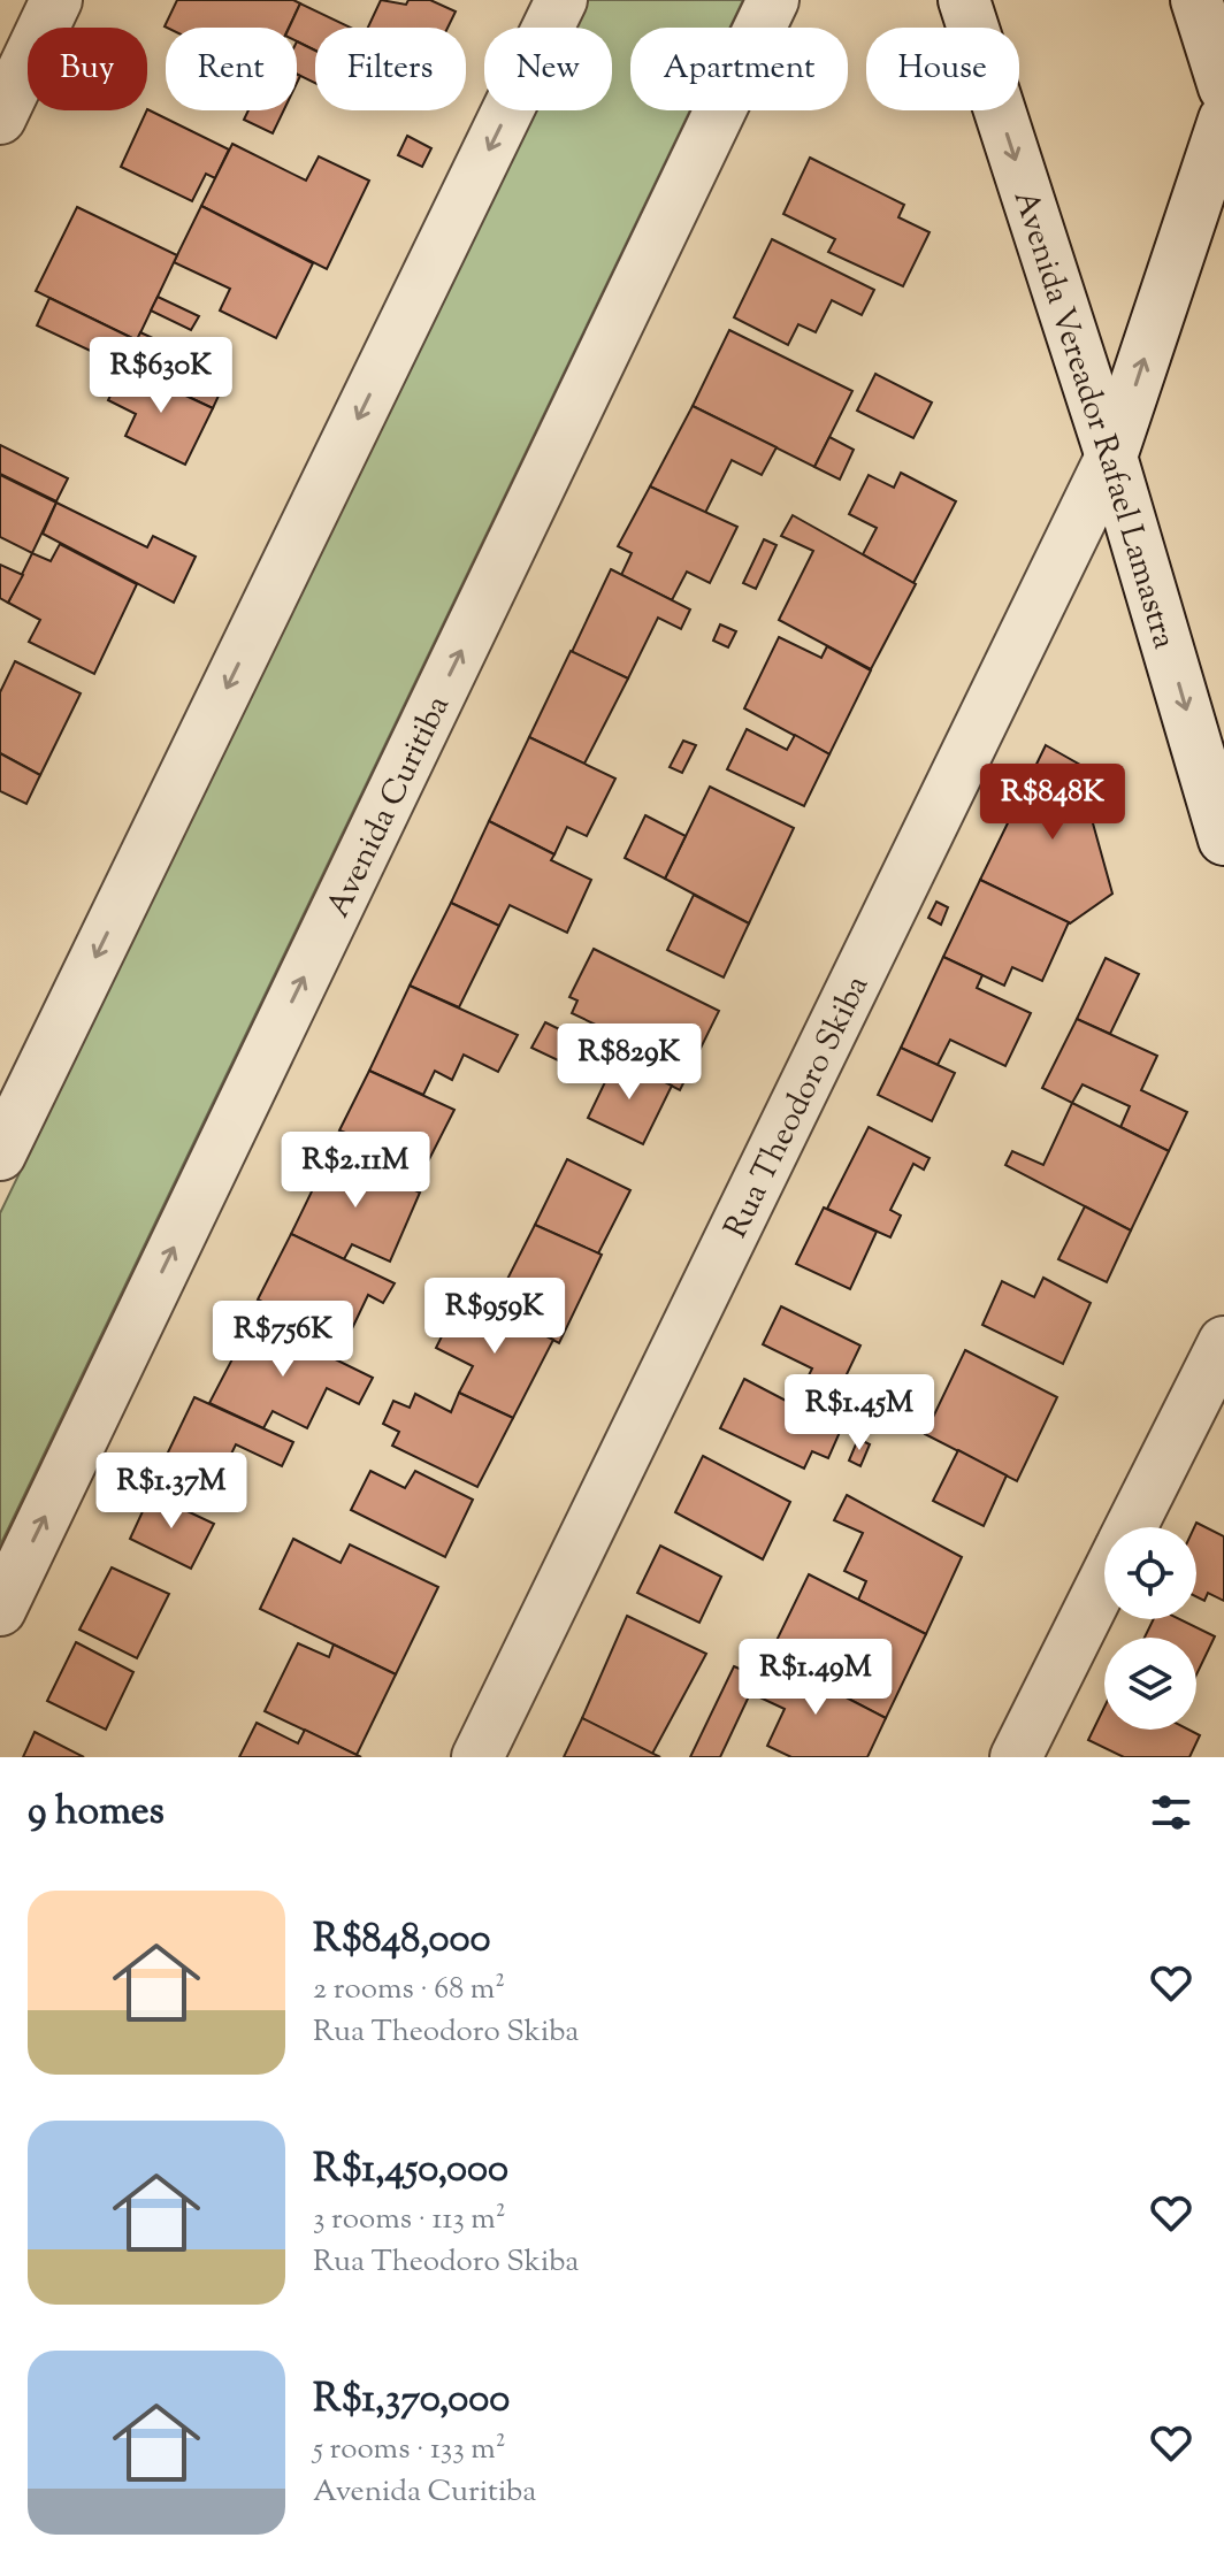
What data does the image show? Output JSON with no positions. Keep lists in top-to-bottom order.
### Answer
{
  "streets": {
    "street": ["Avenida Vereador Rafael Lamastra", "Avenida Curitiba", "Rua Theodoro Skiba"]
  },
  "crossings": [
    ["Avenida Vereador Rafael Lamastra", "Rua Theodoro Skiba"]
  ],
  "one_way": ["Avenida Vereador Rafael Lamastra"],
  "page": {
    "chip": [
      "Buy",
      "Rent",
      "Filters",
      "New",
      "Apartment",
      "House"
    ],
    "price": [
      "R$630K",
      "R$848K",
      "R$829K",
      "R$2.11M",
      "R$959K",
      "R$756K",
      "R$1.45M",
      "R$1.37M",
      "R$1.49M"
    ],
    "heading": "9 homes",
    "list": [
      {
        "name": "R$848,000",
        "note": "2 rooms · 68 m² · Rua Theodoro Skiba"
      },
      {
        "name": "R$1,450,000",
        "note": "3 rooms · 113 m² · Rua Theodoro Skiba"
      },
      {
        "name": "R$1,370,000",
        "note": "5 rooms · 133 m² · Avenida Curitiba"
      }
    ]
  }
}
